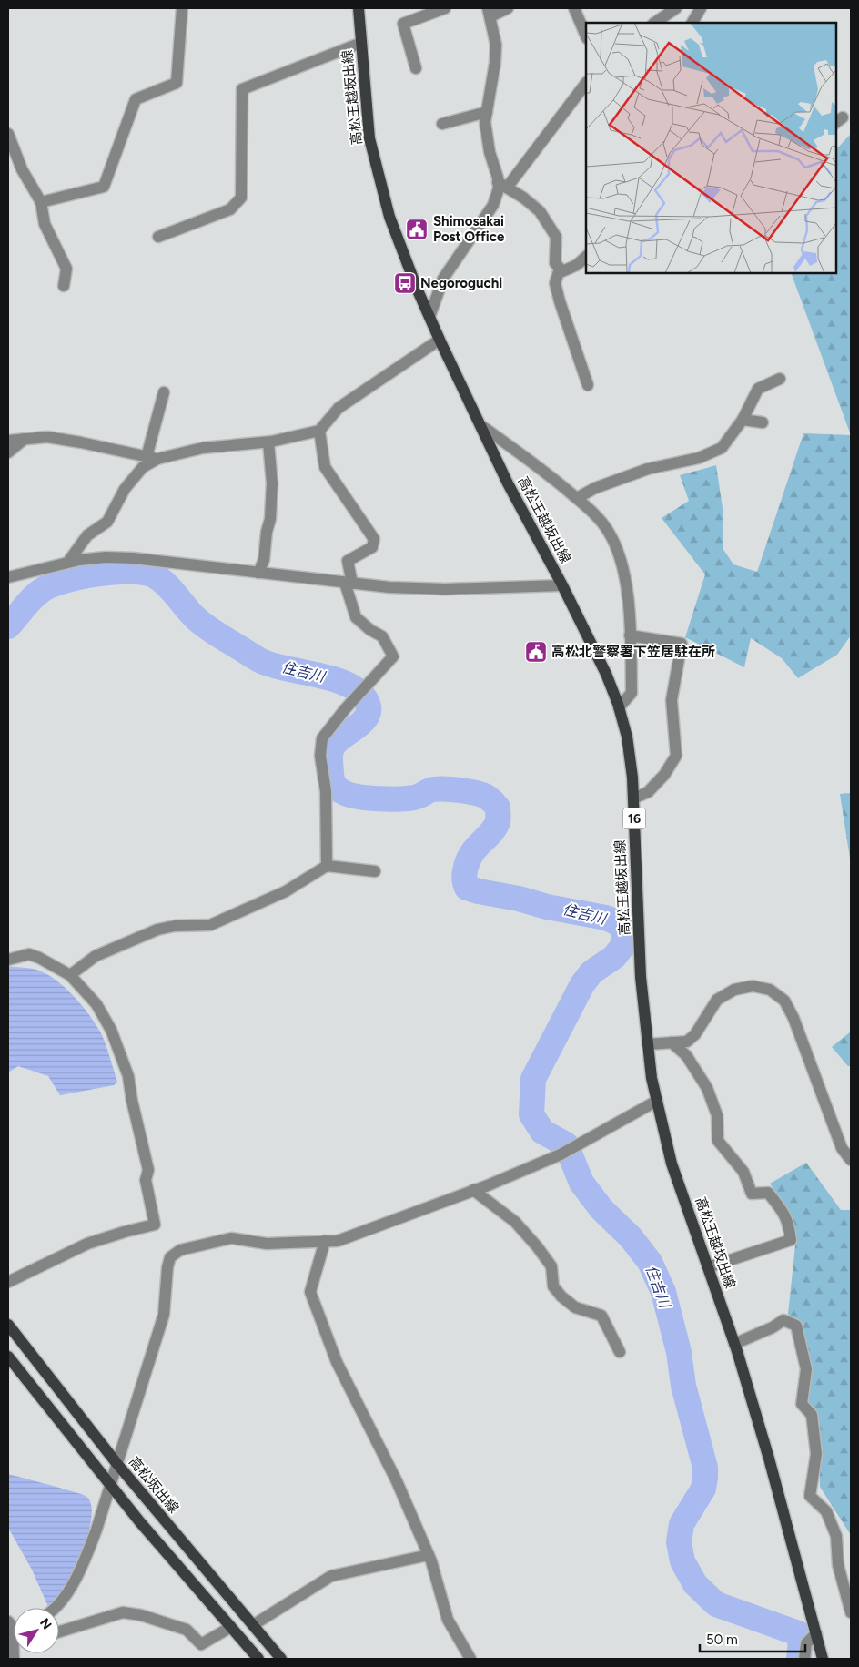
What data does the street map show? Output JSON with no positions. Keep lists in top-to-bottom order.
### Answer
{
  "streets": {
    "main road": ["高松王越坂出線", "16", "高松坂出線"]
  },
  "water": ["住吉川"],
  "places": {
    "public building": ["Shimosakai Post Office", "高松北警察署下笠居駐在所"],
    "bus stop": ["Negoroguchi"]
  },
  "scale_bar": "50 m",
  "north": "top right"
}
